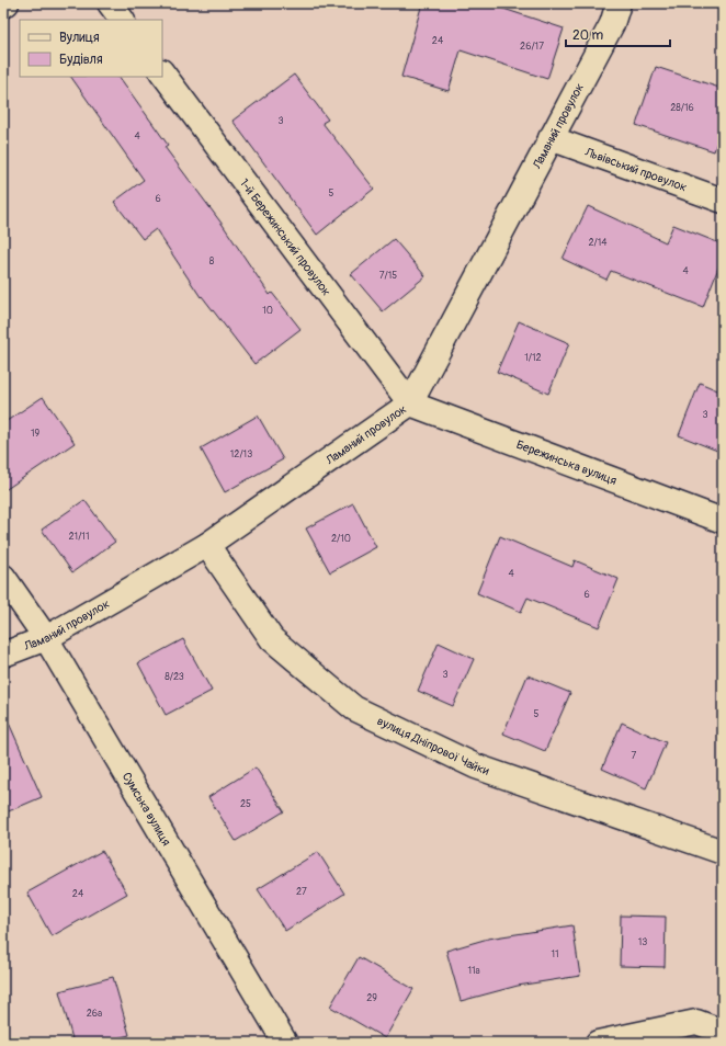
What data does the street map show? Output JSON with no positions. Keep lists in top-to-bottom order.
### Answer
{
  "streets": {
    "street": [
      "Ламаний провулок",
      "Львівський провулок",
      "1-й Бережинський провулок",
      "Бережинська вулиця",
      "вулиця Дніпрової Чайки",
      "Сумська вулиця"
    ]
  },
  "crossings": [
    ["Ламаний провулок", "Львівський провулок"],
    ["Ламаний провулок", "1-й Бережинський провулок"],
    ["Ламаний провулок", "Бережинська вулиця"],
    ["Ламаний провулок", "вулиця Дніпрової Чайки"],
    ["Ламаний провулок", "Сумська вулиця"],
    ["1-й Бережинський провулок", "Бережинська вулиця"]
  ],
  "house_numbers": [
    "24",
    "26/17",
    "28/16",
    "3",
    "4",
    "5",
    "6",
    "2/14",
    "8",
    "4",
    "7/15",
    "10",
    "1/12",
    "3",
    "19",
    "12/13",
    "21/11",
    "2/10",
    "4",
    "6",
    "3",
    "8/23",
    "5",
    "7",
    "25",
    "27",
    "24",
    "13",
    "11",
    "11а",
    "29",
    "26а"
  ],
  "legend": ["Вулиця", "Будівля"],
  "scale_bar": "20 m"
}
